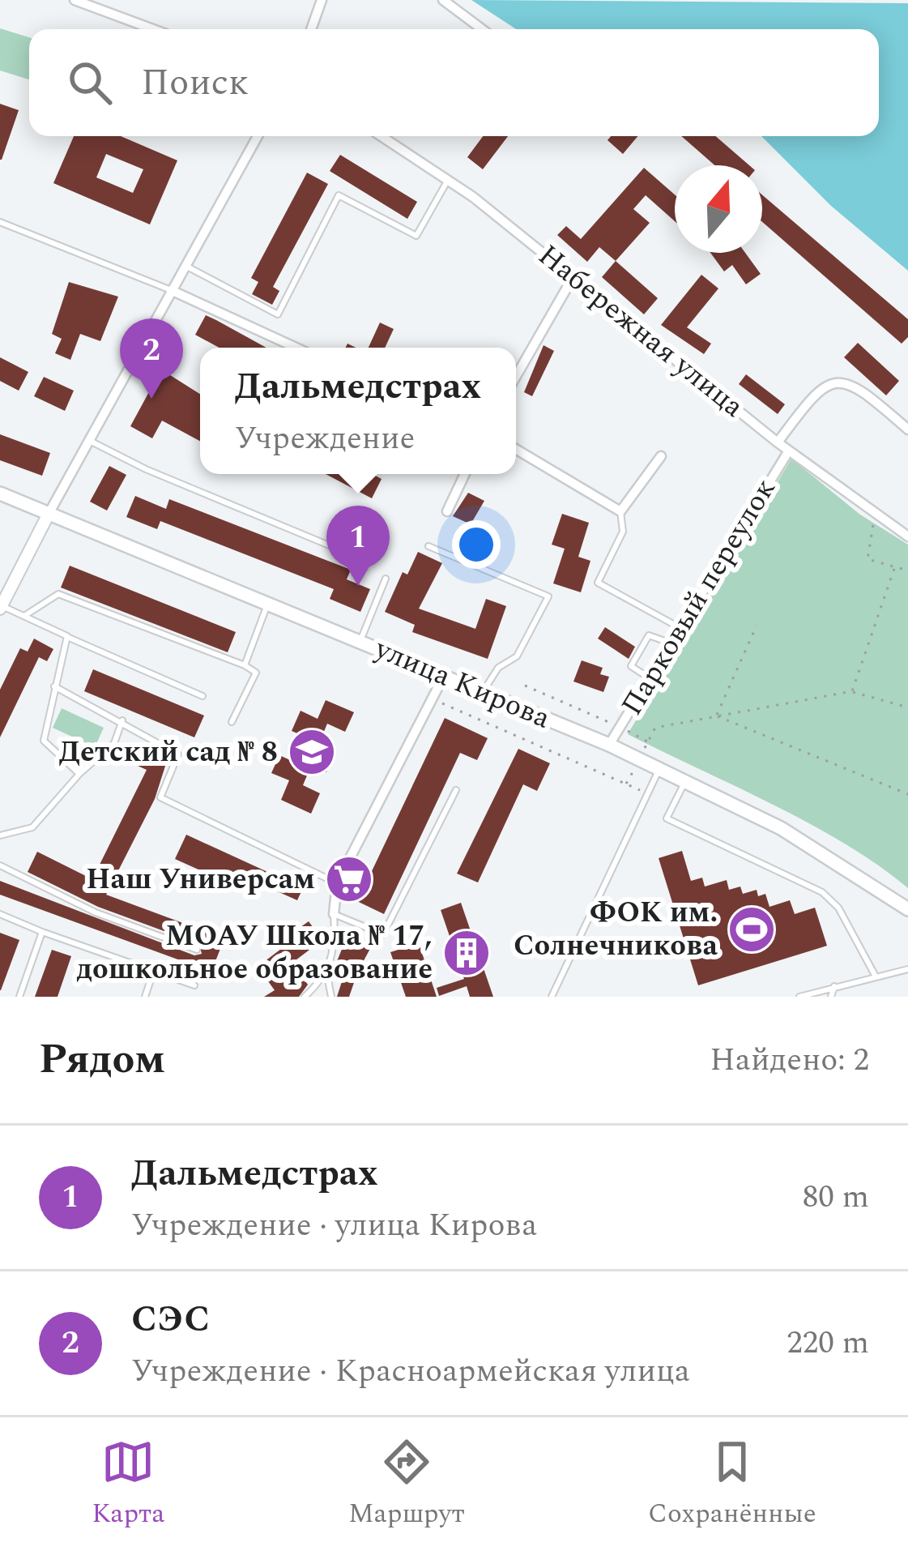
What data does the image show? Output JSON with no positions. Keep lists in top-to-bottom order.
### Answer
{
  "streets": {
    "main road": ["улица Кирова"],
    "street": ["Набережная улица", "Парковый переулок"]
  },
  "crossings": [
    ["Набережная улица", "Парковый переулок"],
    ["Парковый переулок", "улица Кирова"]
  ],
  "places": {
    "school or university": ["Детский сад № 8"],
    "supermarket": ["Наш Универсам"],
    "sports": ["ФОК им. Солнечникова"],
    "building": ["МОАУ Школа № 17, дошкольное образование"]
  },
  "north": "top",
  "page": {
    "search": "Поиск",
    "pins": ["2", "1"],
    "popup": ["Дальмедстрах", "Учреждение"],
    "heading": ["Рядом", "Найдено: 2"],
    "list": [
      {
        "mark": "1",
        "name": "Дальмедстрах",
        "note": "Учреждение · улица Кирова",
        "value": "80 m"
      },
      {
        "mark": "2",
        "name": "СЭС",
        "note": "Учреждение · Красноармейская улица",
        "value": "220 m"
      }
    ],
    "nav": ["Карта", "Маршрут", "Сохранённые"]
  }
}
